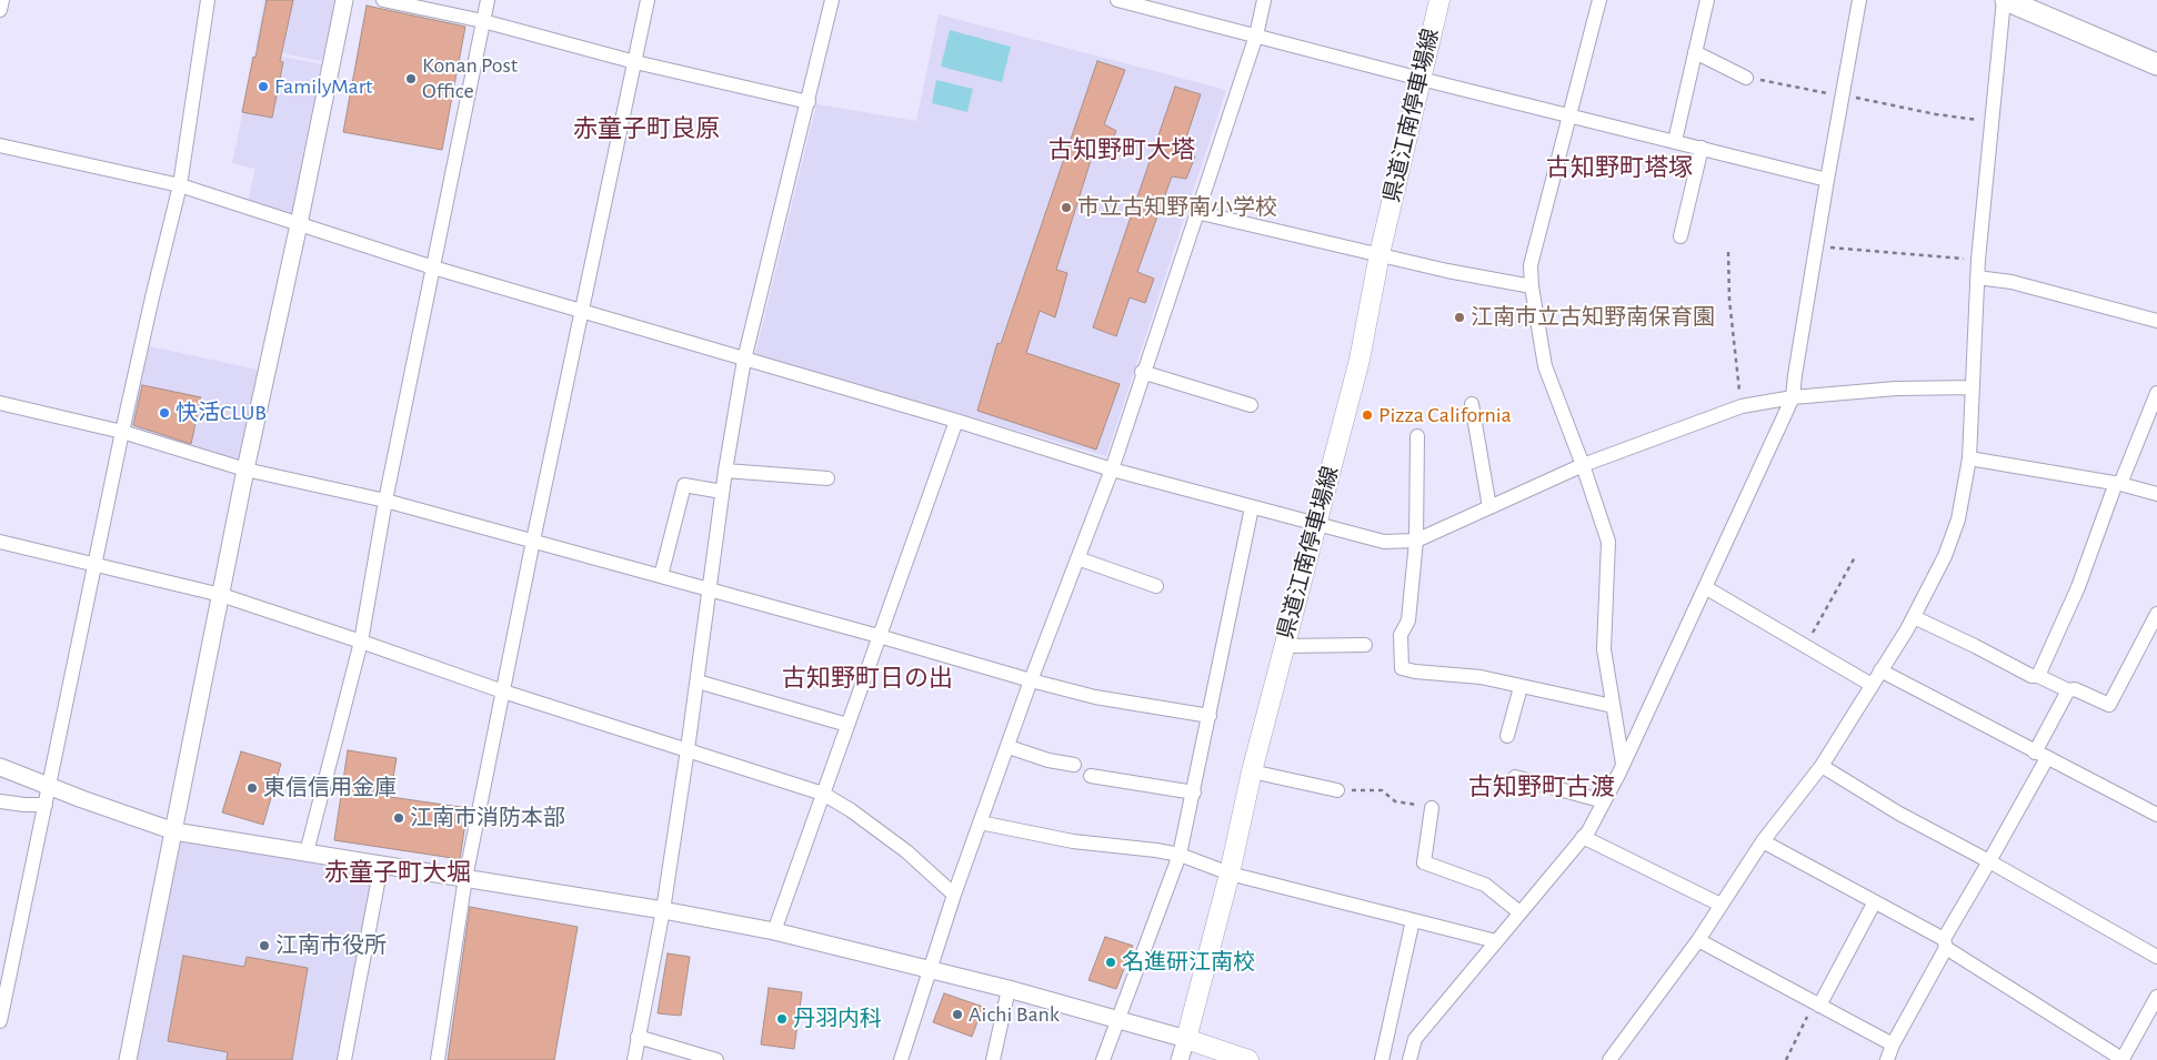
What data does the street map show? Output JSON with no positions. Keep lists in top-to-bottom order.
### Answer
{
  "streets": {
    "main road": ["県道江南停車場線"]
  },
  "districts": [
    "赤童子町良原",
    "古知野町大塔",
    "古知野町塔塚",
    "古知野町日の出",
    "古知野町古渡",
    "赤童子町大堀"
  ],
  "places": [
    "Konan Post Office",
    "FamilyMart",
    "市立古知野南小学校",
    "江南市立古知野南保育園",
    "快活CLUB",
    "Pizza California",
    "東信信用金庫",
    "江南市消防本部",
    "江南市役所",
    "名進研江南校",
    "Aichi Bank",
    "丹羽内科"
  ]
}
